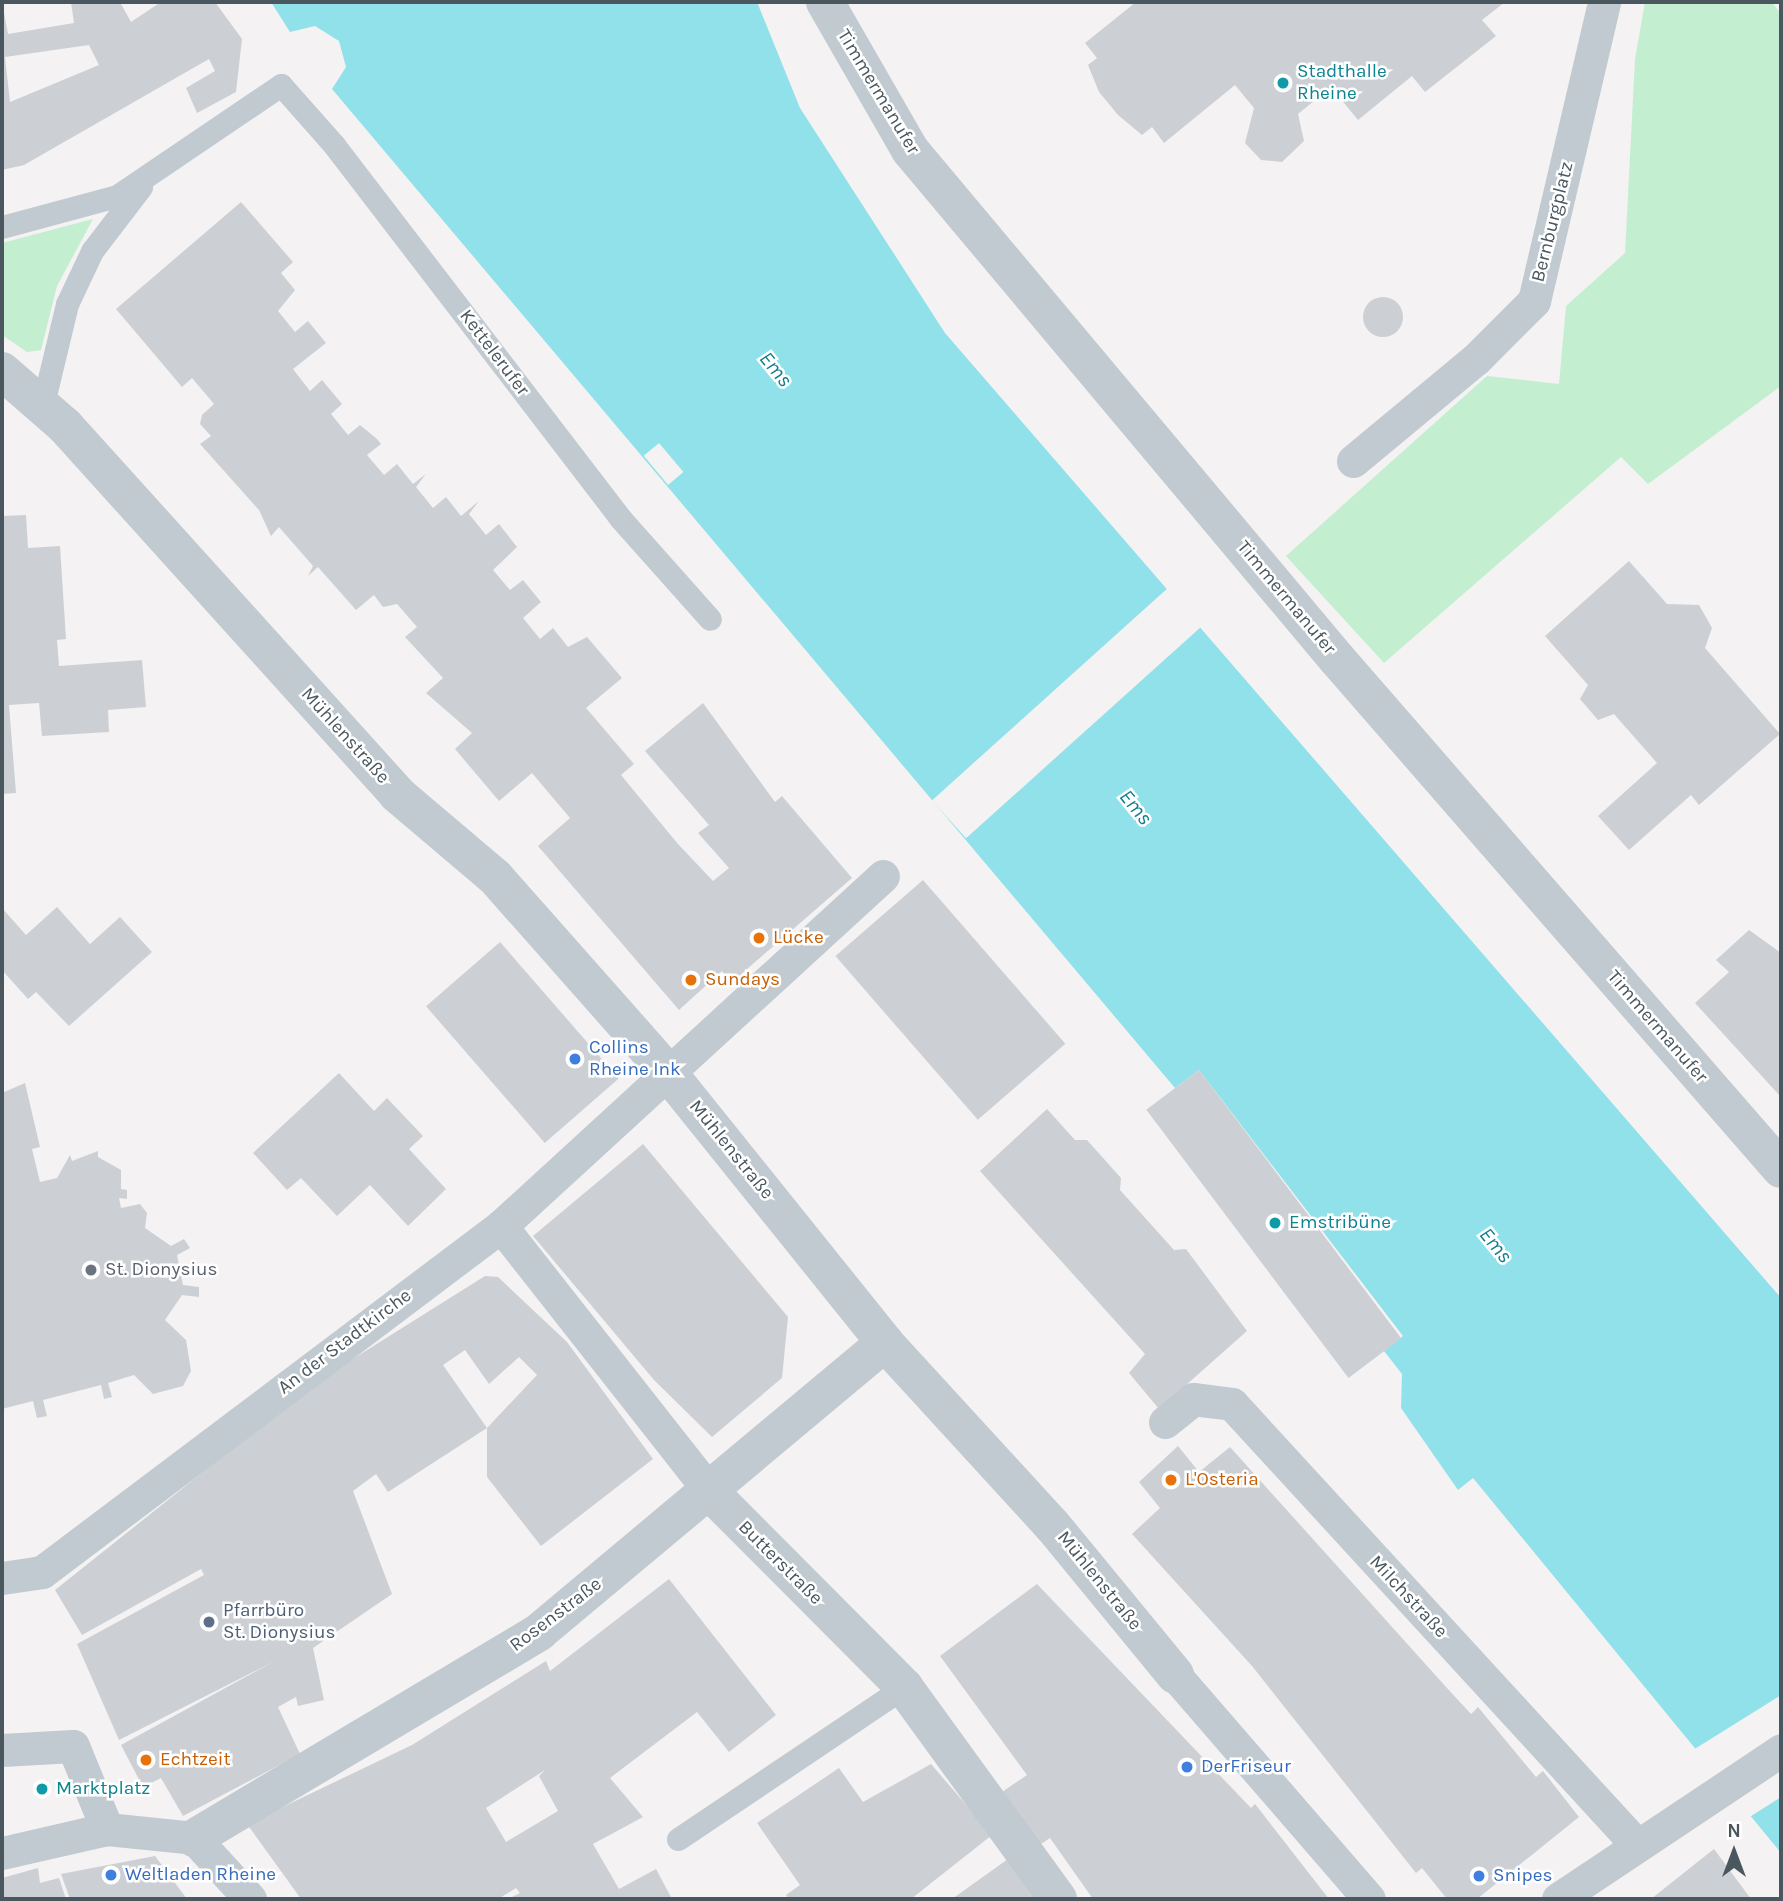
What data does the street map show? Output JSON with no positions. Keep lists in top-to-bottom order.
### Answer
{
  "streets": {
    "street": [
      "Timmermanufer",
      "Bernburgplatz",
      "Mühlenstraße",
      "An der Stadtkirche",
      "Butterstraße",
      "Milchstraße",
      "Rosenstraße"
    ],
    "lane": ["Kettelerufer"]
  },
  "crossings": [
    ["Mühlenstraße", "An der Stadtkirche"],
    ["Mühlenstraße", "Rosenstraße"],
    ["An der Stadtkirche", "Butterstraße"],
    ["Butterstraße", "Rosenstraße"]
  ],
  "water": ["Ems"],
  "places": [
    "Stadthalle Rheine",
    "Lücke",
    "Sundays",
    "Collins Rheine Ink",
    "Emstribüne",
    "St. Dionysius",
    "L'Osteria",
    "Pfarrbüro St. Dionysius",
    "Echtzeit",
    "DerFriseur",
    "Marktplatz",
    "Weltladen Rheine",
    "Snipes"
  ],
  "north": "top"
}
